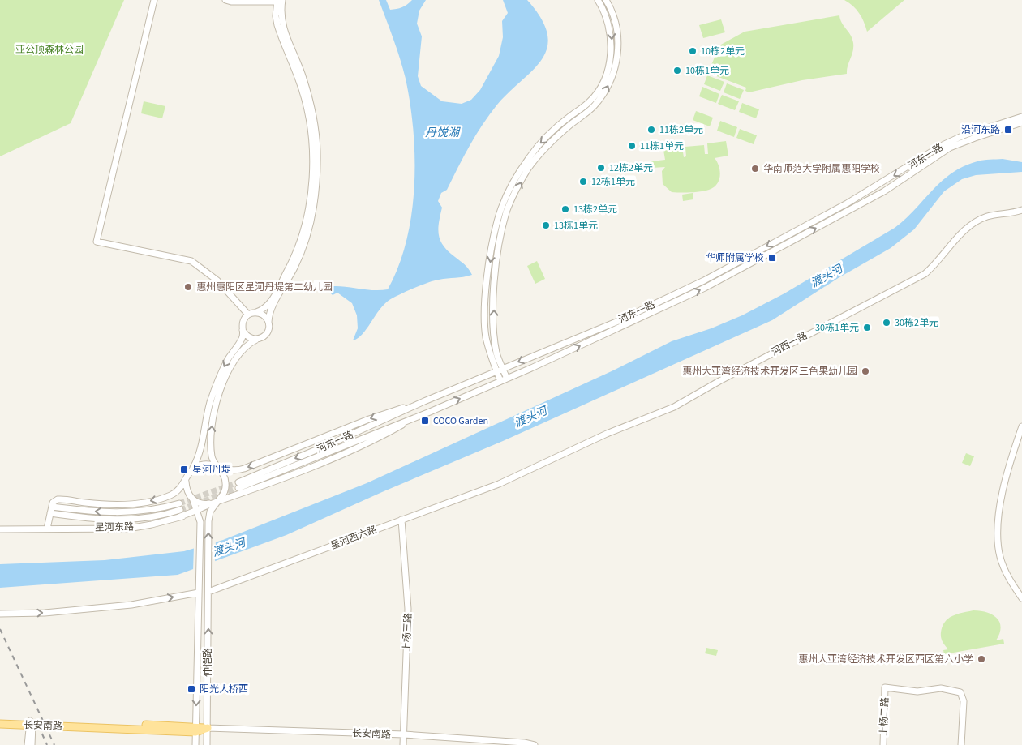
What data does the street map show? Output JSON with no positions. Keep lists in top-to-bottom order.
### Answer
{
  "streets": {
    "main road": ["长安南路"],
    "street": [
      "河东一路",
      "河西一路",
      "星河东路",
      "星河西六路",
      "上杨三路",
      "仲恺路",
      "上杨二路"
    ]
  },
  "crossings": [
    ["河西一路", "星河西六路"],
    ["星河东路", "仲恺路"],
    ["星河西六路", "上杨三路"],
    ["星河西六路", "仲恺路"],
    ["上杨三路", "长安南路"],
    ["仲恺路", "长安南路"]
  ],
  "water": ["丹悦湖", "渡头河"],
  "parks": ["亚公顶森林公园"],
  "places": {
    "other": [
      "10栋2单元",
      "10栋1单元",
      "11栋2单元",
      "11栋1单元",
      "12栋2单元",
      "华南师范大学附属惠阳学校",
      "12栋1单元",
      "13栋2单元",
      "13栋1单元",
      "惠州惠阳区星河丹堤第二幼儿园",
      "30栋2单元",
      "30栋1单元",
      "惠州大亚湾经济技术开发区三色果幼儿园",
      "惠州大亚湾经济技术开发区西区第六小学"
    ],
    "transit": [
      "沿河东路",
      "华师附属学校",
      "COCO Garden",
      "星河丹堤",
      "阳光大桥西"
    ]
  }
}
